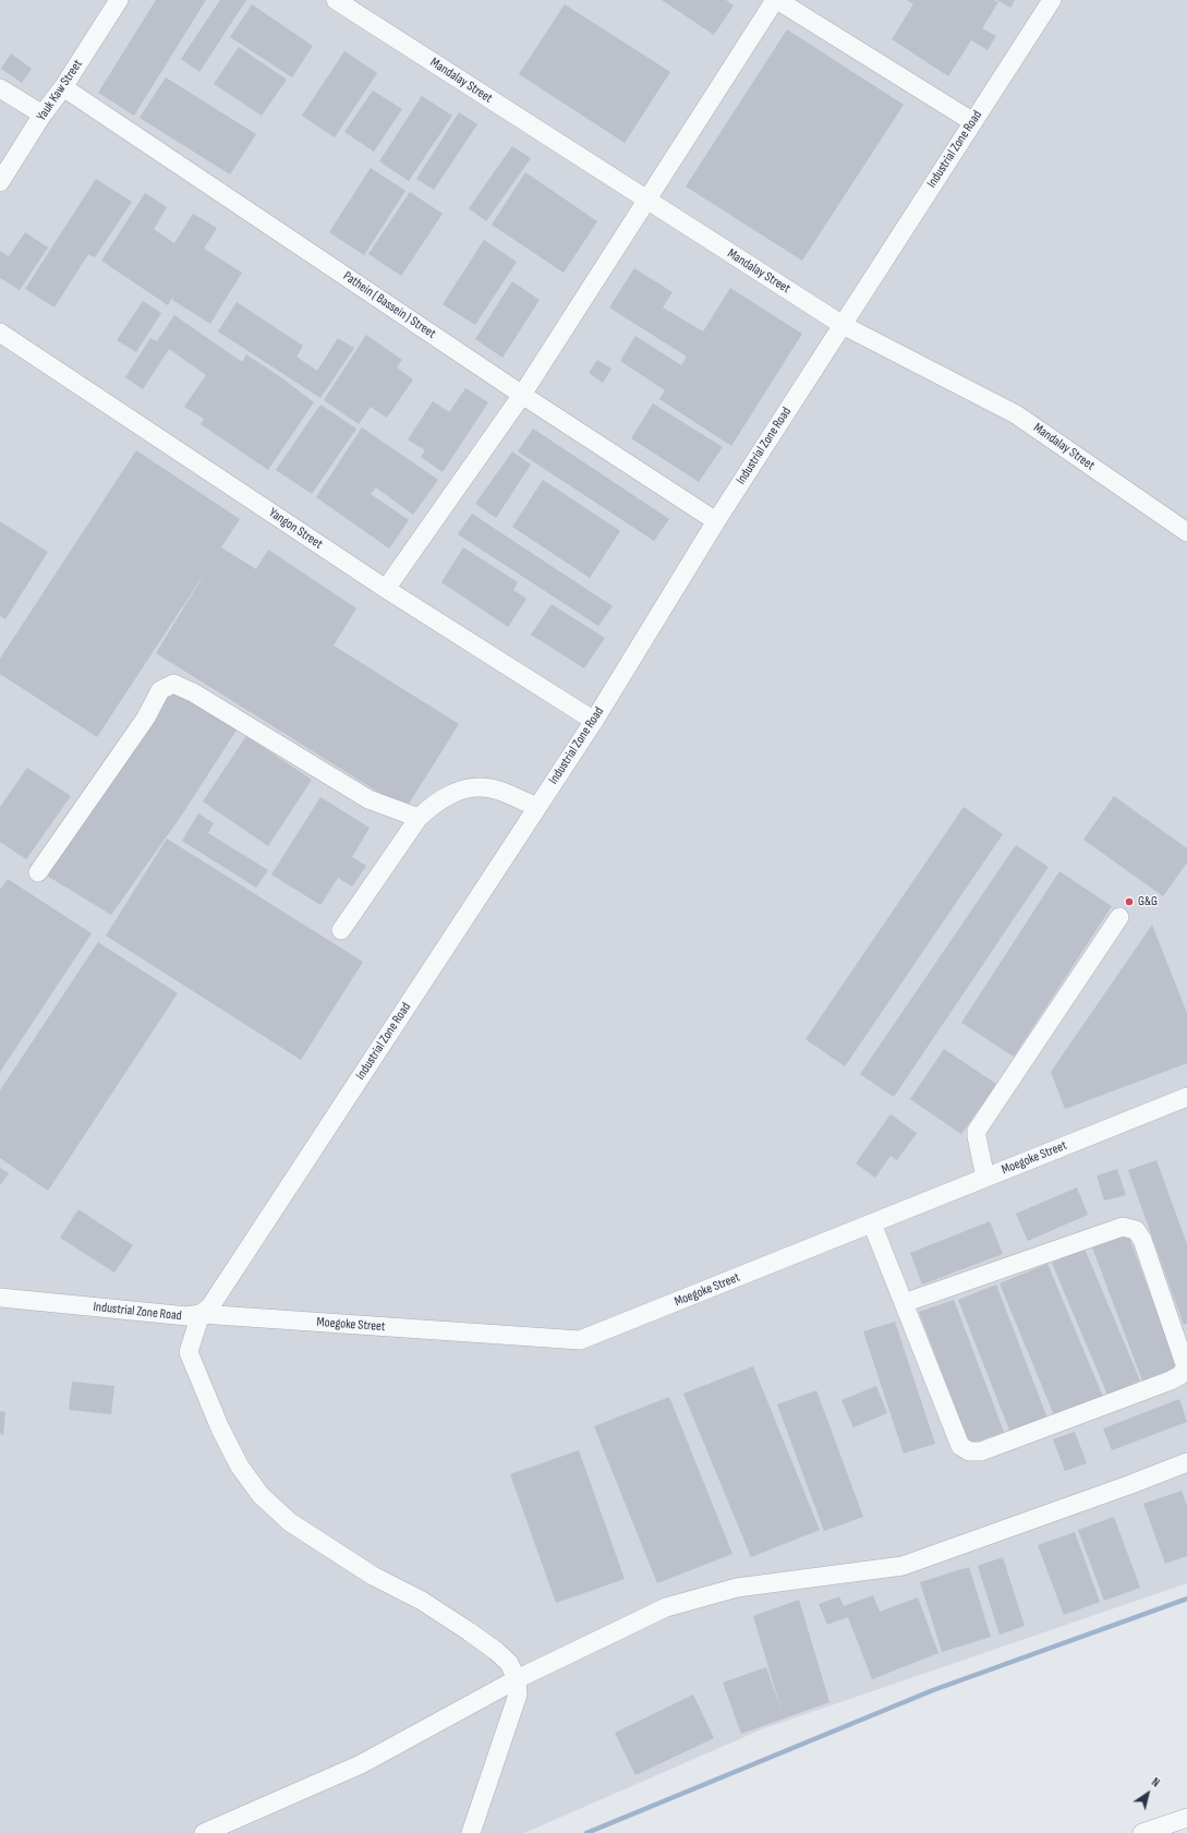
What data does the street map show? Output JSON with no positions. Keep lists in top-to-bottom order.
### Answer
{
  "streets": {
    "street": [
      "Mandalay Street",
      "Yauk Kaw Street",
      "Industrial Zone Road",
      "Pathein ( Bassein ) Street",
      "Yangon Street",
      "Moegoke Street"
    ]
  },
  "crossings": [
    ["Mandalay Street", "Industrial Zone Road"],
    ["Yauk Kaw Street", "Pathein ( Bassein ) Street"],
    ["Industrial Zone Road", "Pathein ( Bassein ) Street"],
    ["Industrial Zone Road", "Yangon Street"],
    ["Industrial Zone Road", "Moegoke Street"]
  ],
  "places": ["G&G"],
  "north": "top right"
}
